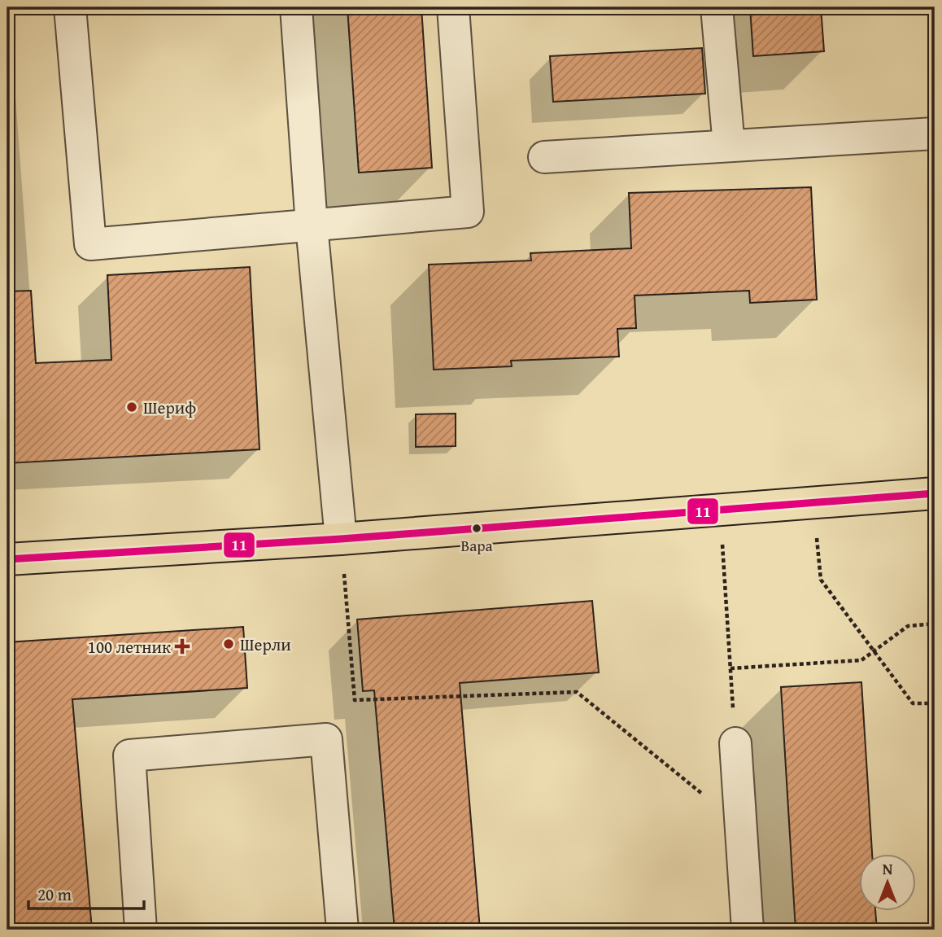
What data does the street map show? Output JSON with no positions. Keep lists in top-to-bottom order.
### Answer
{
  "places": {
    "other": ["Шериф", "Вара", "Шерли"],
    "health": ["100 летник"]
  },
  "lines": ["transit line 11"],
  "scale_bar": "20 m",
  "north": "top"
}
